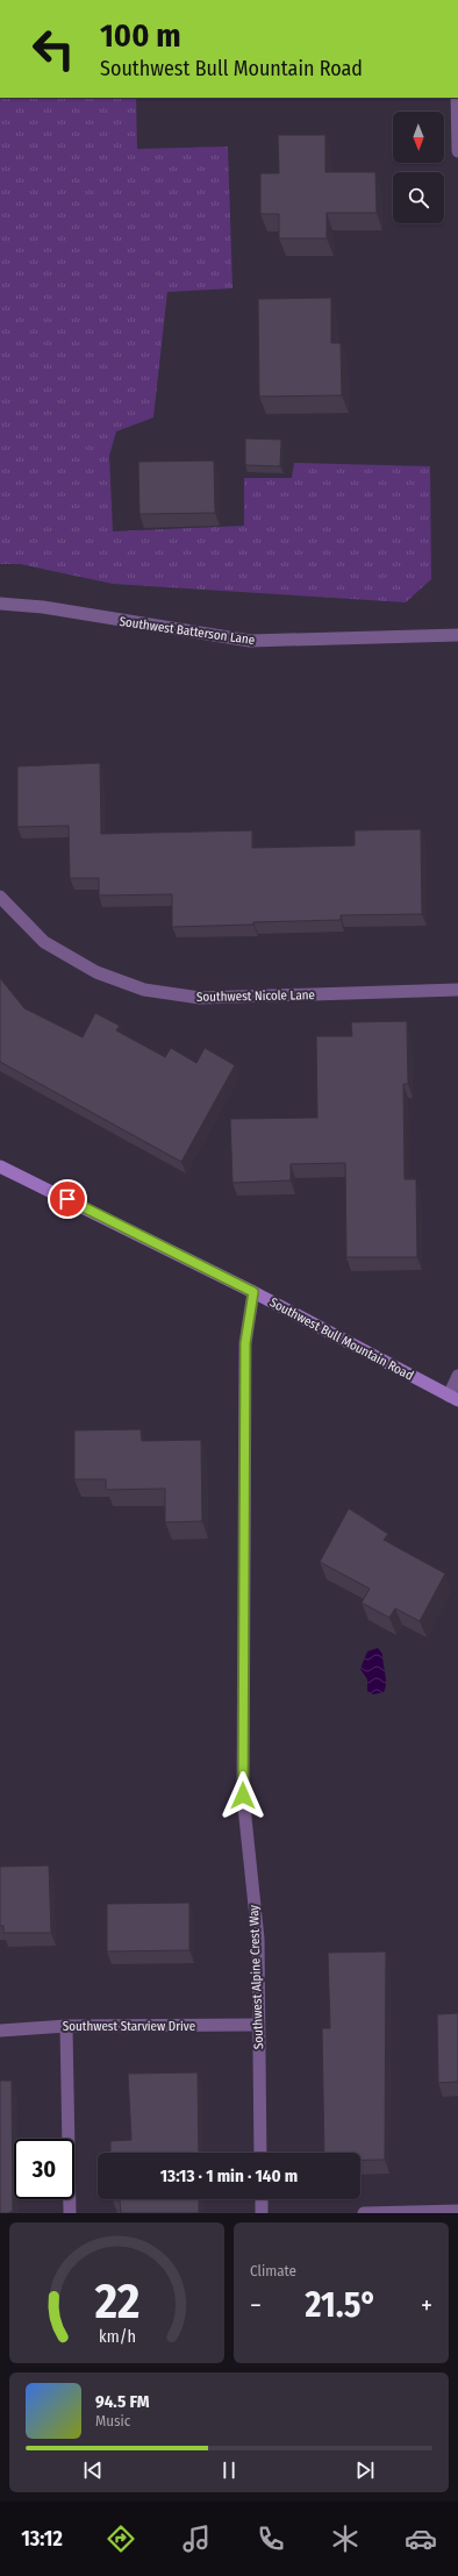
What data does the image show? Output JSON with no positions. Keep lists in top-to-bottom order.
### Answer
{
  "streets": {
    "main road": ["Southwest Bull Mountain Road"],
    "street": [
      "Southwest Batterson Lane",
      "Southwest Nicole Lane",
      "Southwest Alpine Crest Way",
      "Southwest Starview Drive"
    ]
  },
  "crossings": [
    ["Southwest Bull Mountain Road", "Southwest Alpine Crest Way"],
    ["Southwest Alpine Crest Way", "Southwest Starview Drive"]
  ],
  "north": "bottom",
  "page": {
    "turn": ["100 m", "Southwest Bull Mountain Road"],
    "limit": "30",
    "trip": "13:13 · 1 min · 140 m",
    "tile": "Climate",
    "heat": ["−", "21.5°", "+"],
    "song": ["94.5 FM", "Music"],
    "tabs": "13:12",
    "gauge": ["22", "km/h"]
  }
}
